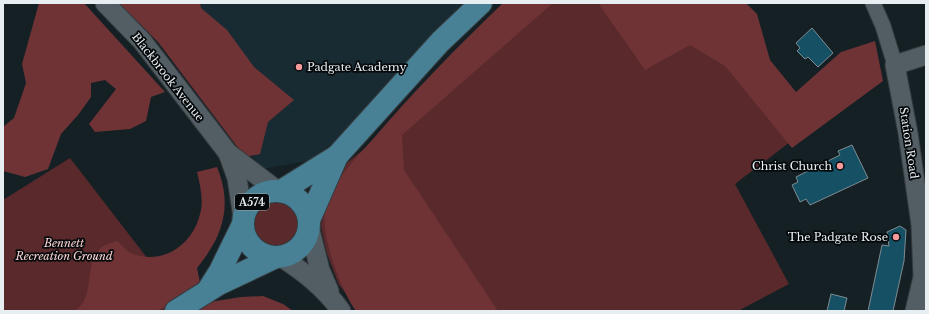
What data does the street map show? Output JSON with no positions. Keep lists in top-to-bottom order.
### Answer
{
  "streets": {
    "main road": ["A574"],
    "street": ["Blackbrook Avenue", "Station Road"]
  },
  "crossings": [
    ["Blackbrook Avenue", "A574"]
  ],
  "parks": ["Bennett Recreation Ground"],
  "places": ["Padgate Academy", "Christ Church", "The Padgate Rose"]
}
